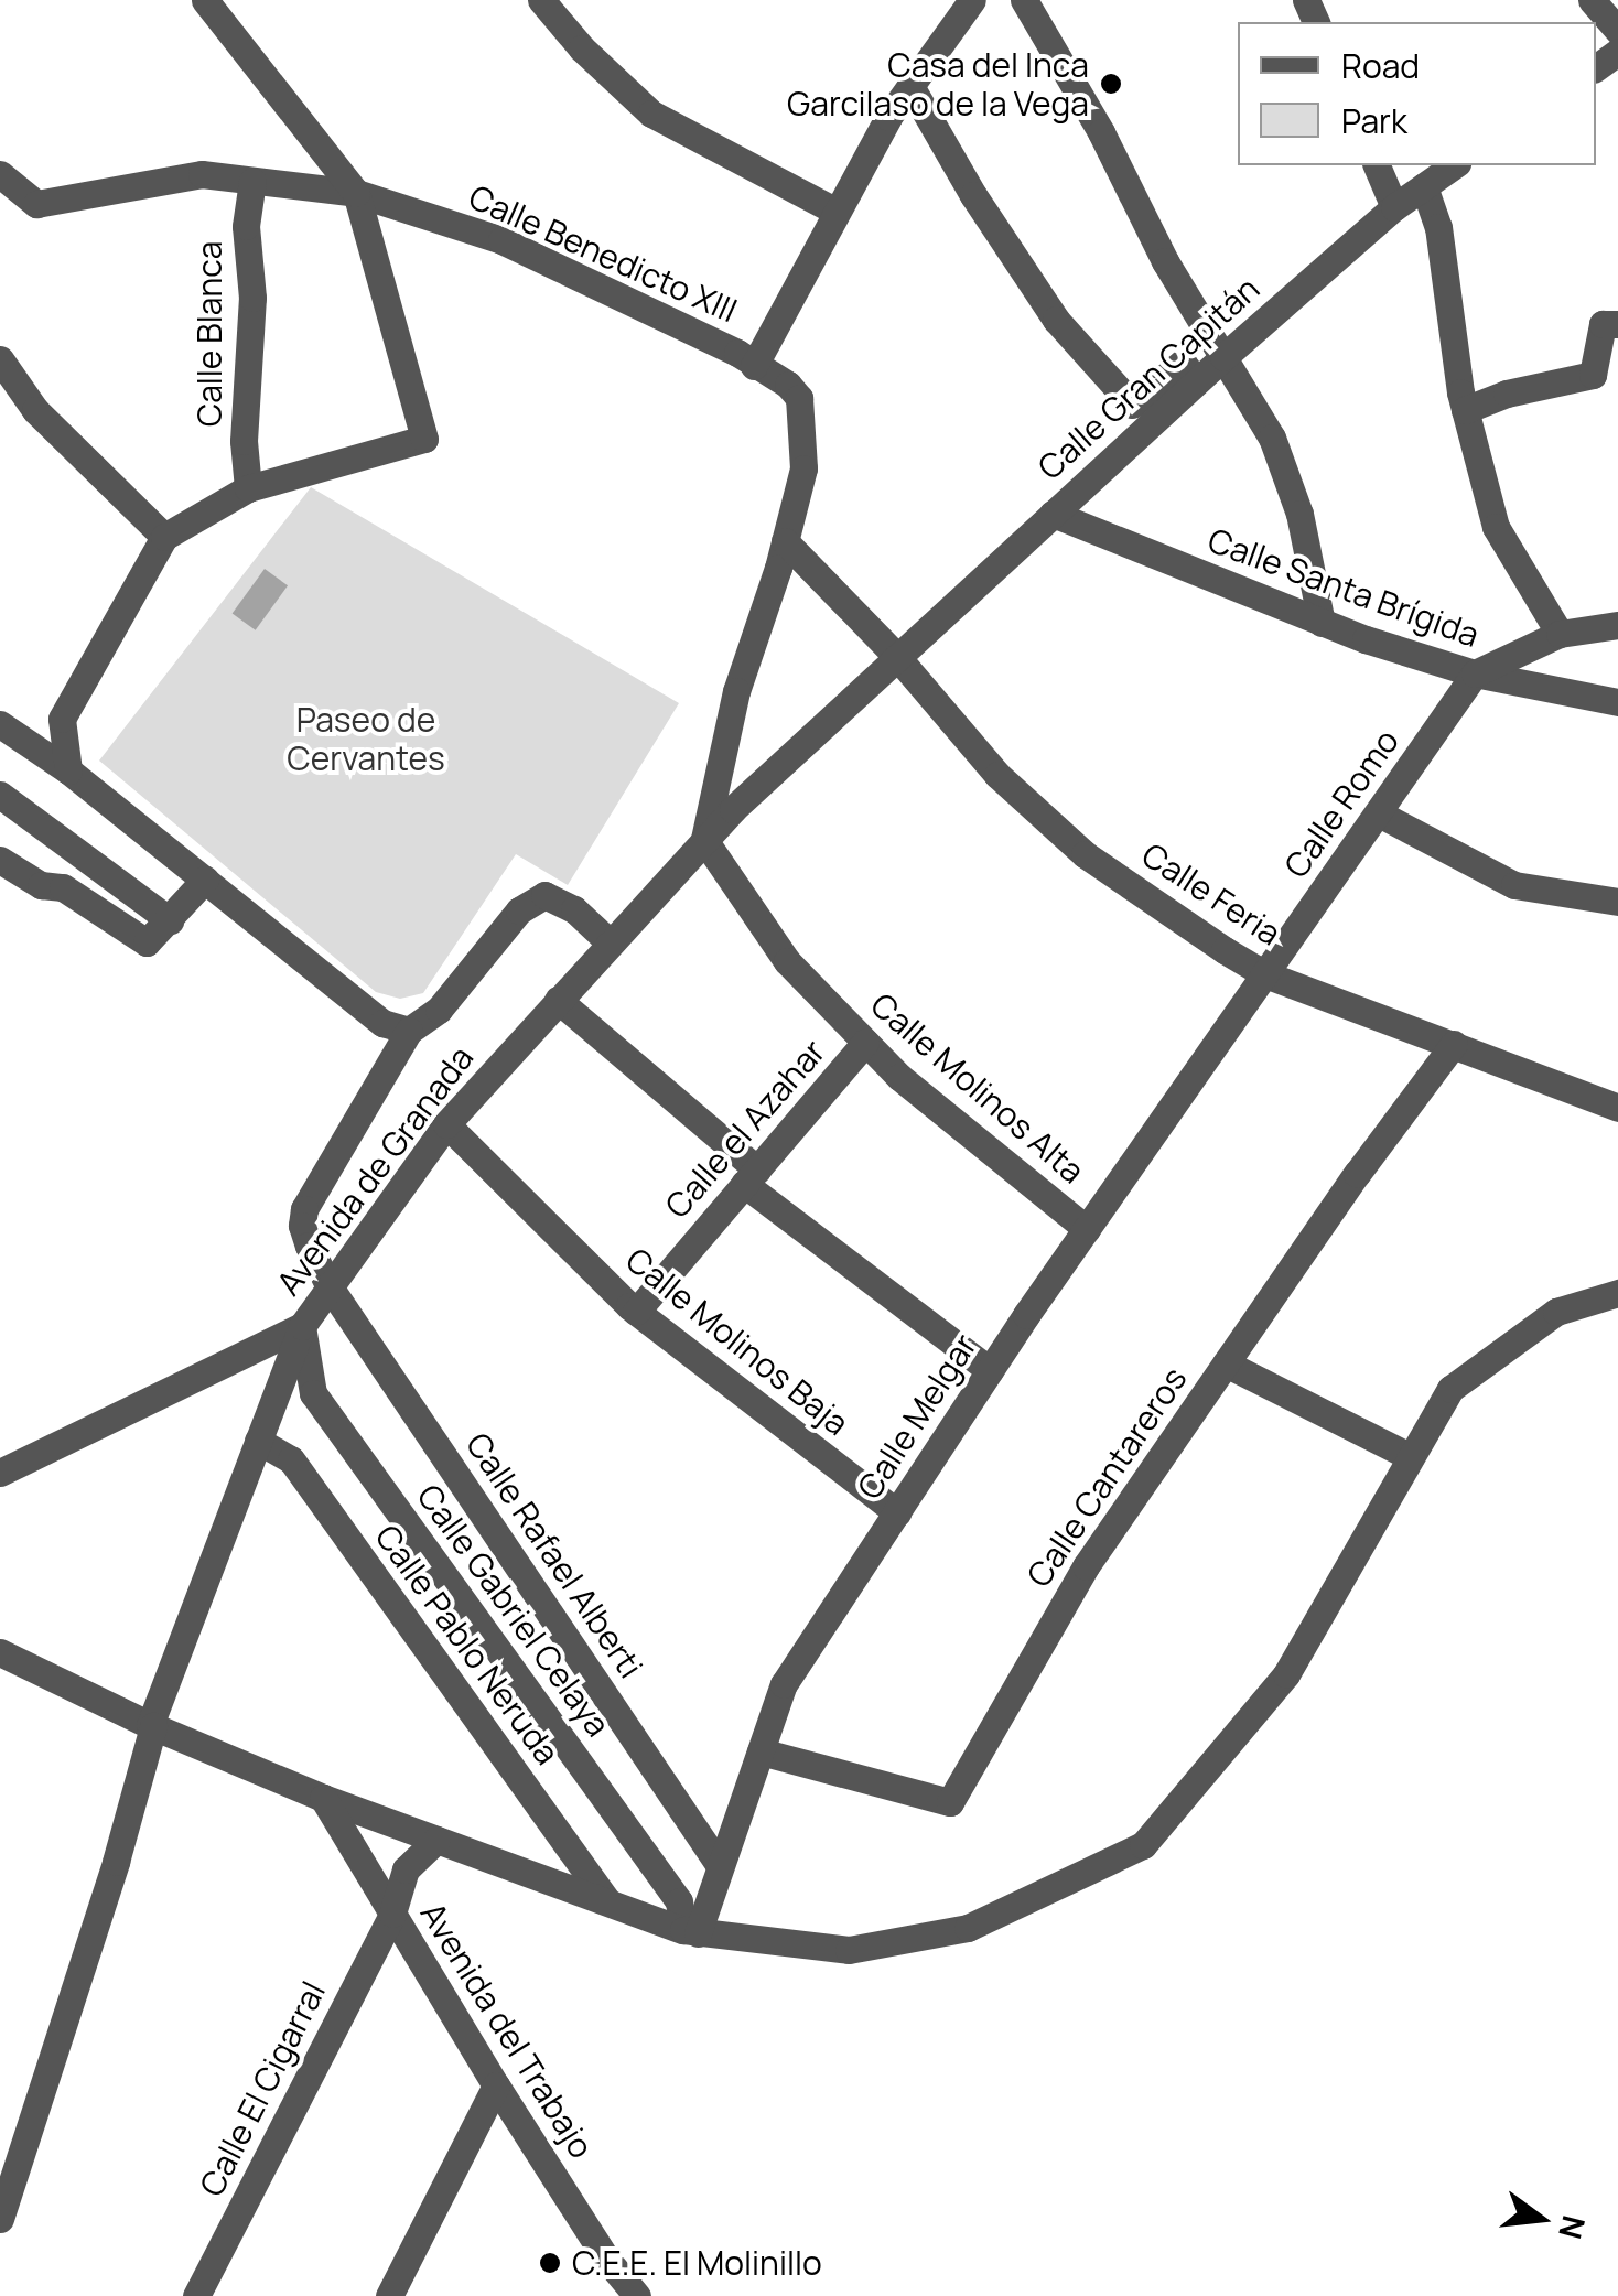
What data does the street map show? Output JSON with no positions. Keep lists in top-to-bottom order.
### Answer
{
  "streets": {
    "street": [
      "Calle Benedicto XIII",
      "Calle Blanca",
      "Calle Gran Capitán",
      "Calle Santa Brígida",
      "Calle Romo",
      "Calle Feria",
      "Calle Molinos Alta",
      "Calle el Azahar",
      "Avenida de Granada",
      "Calle Molinos Baja",
      "Calle Melgar",
      "Calle Cantareros",
      "Calle Rafael Alberti",
      "Calle Gabriel Celaya",
      "Calle Pablo Neruda",
      "Avenida del Trabajo",
      "Calle El Cigarral"
    ]
  },
  "crossings": [
    ["Calle Benedicto XIII", "Calle Blanca"],
    ["Calle Benedicto XIII", "Calle Feria"],
    ["Calle Gran Capitán", "Calle Santa Brígida"],
    ["Calle Gran Capitán", "Calle Feria"],
    ["Calle Gran Capitán", "Calle Molinos Alta"],
    ["Calle Gran Capitán", "Avenida de Granada"],
    ["Calle Santa Brígida", "Calle Romo"],
    ["Calle Romo", "Calle Feria"],
    ["Calle Romo", "Calle Melgar"],
    ["Calle Feria", "Calle Melgar"],
    ["Calle Feria", "Calle Cantareros"],
    ["Calle Molinos Alta", "Calle el Azahar"],
    ["Calle Molinos Alta", "Avenida de Granada"],
    ["Calle Molinos Alta", "Calle Melgar"],
    ["Calle el Azahar", "Calle Molinos Baja"],
    ["Avenida de Granada", "Calle Molinos Baja"],
    ["Avenida de Granada", "Calle Rafael Alberti"],
    ["Avenida de Granada", "Calle Gabriel Celaya"],
    ["Avenida de Granada", "Calle Pablo Neruda"],
    ["Calle Molinos Baja", "Calle Melgar"],
    ["Calle Melgar", "Calle Cantareros"],
    ["Calle Melgar", "Calle Rafael Alberti"],
    ["Calle Melgar", "Calle Gabriel Celaya"],
    ["Avenida del Trabajo", "Calle El Cigarral"]
  ],
  "parks": ["Paseo de Cervantes"],
  "places": ["Casa del Inca Garcilaso de la Vega", "C.E.E. El Molinillo"],
  "legend": ["Road", "Park"],
  "north": "right"
}
